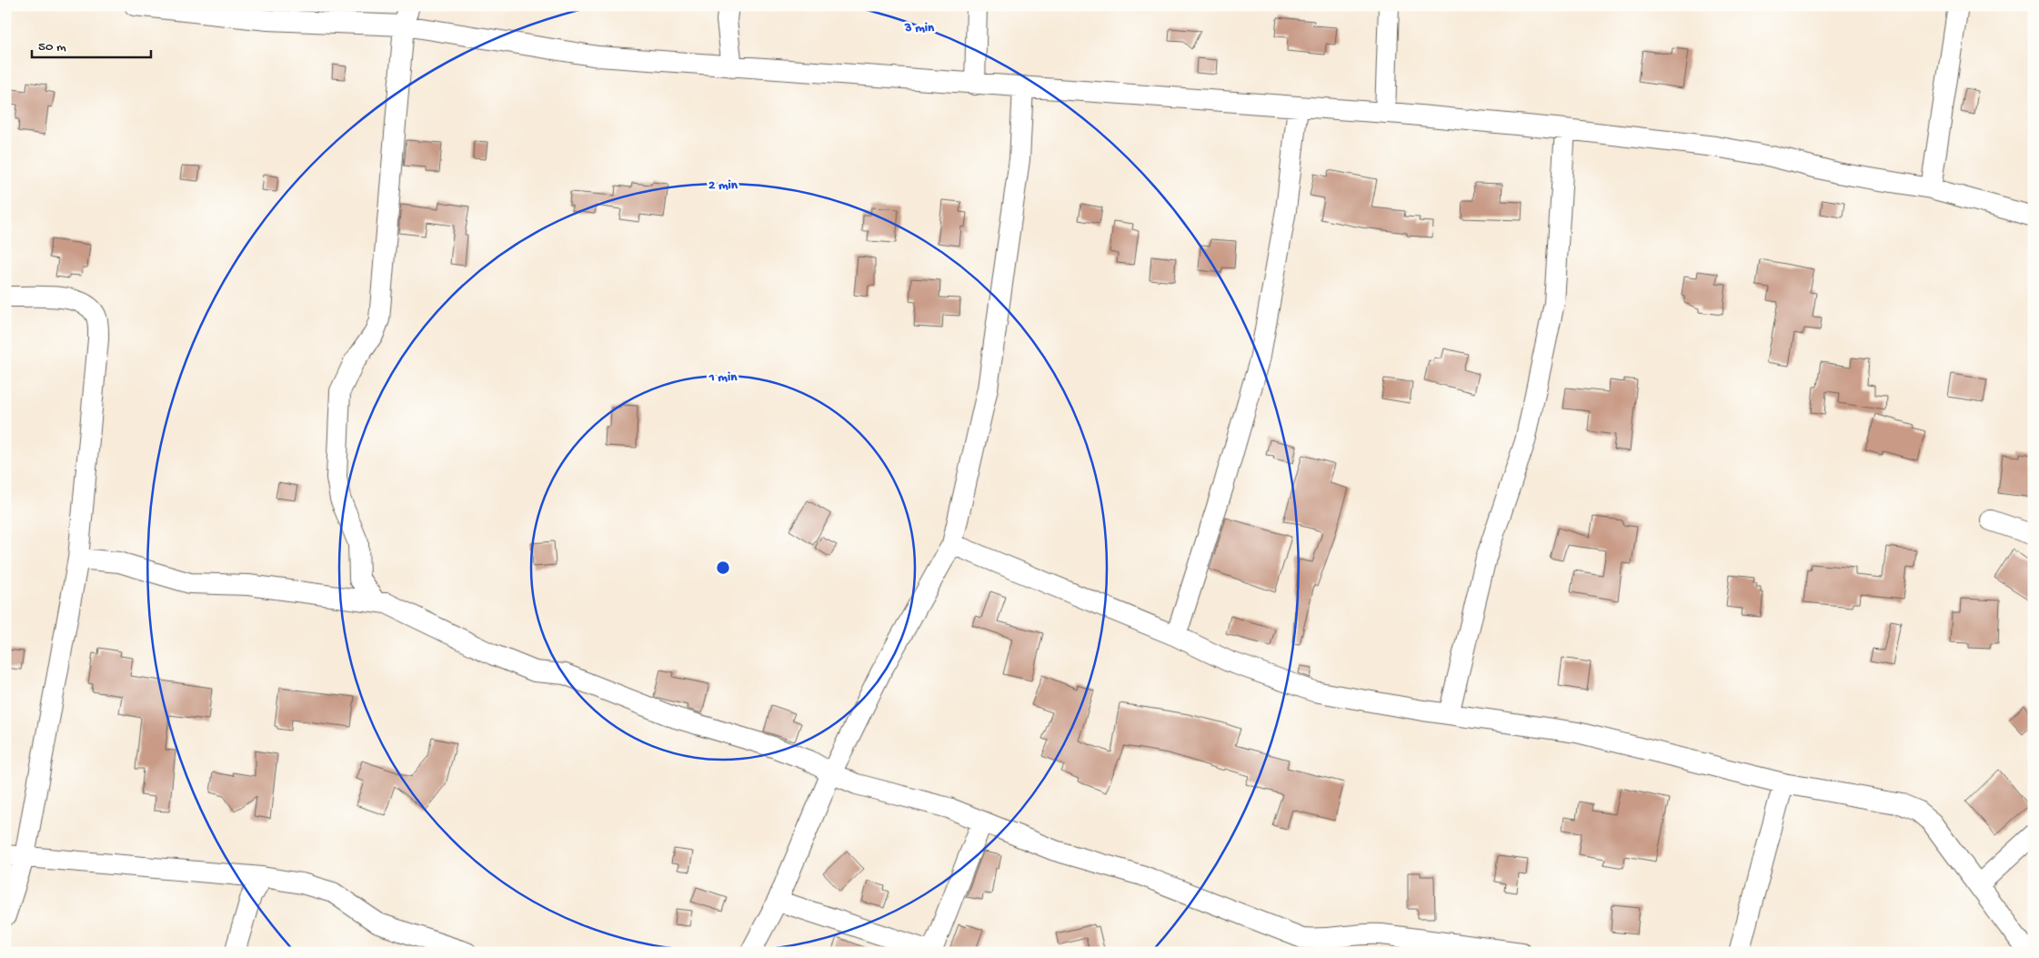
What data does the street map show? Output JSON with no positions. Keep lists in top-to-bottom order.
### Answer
{
  "scale_bar": "50 m",
  "rings": ["3 min", "2 min", "1 min"]
}
